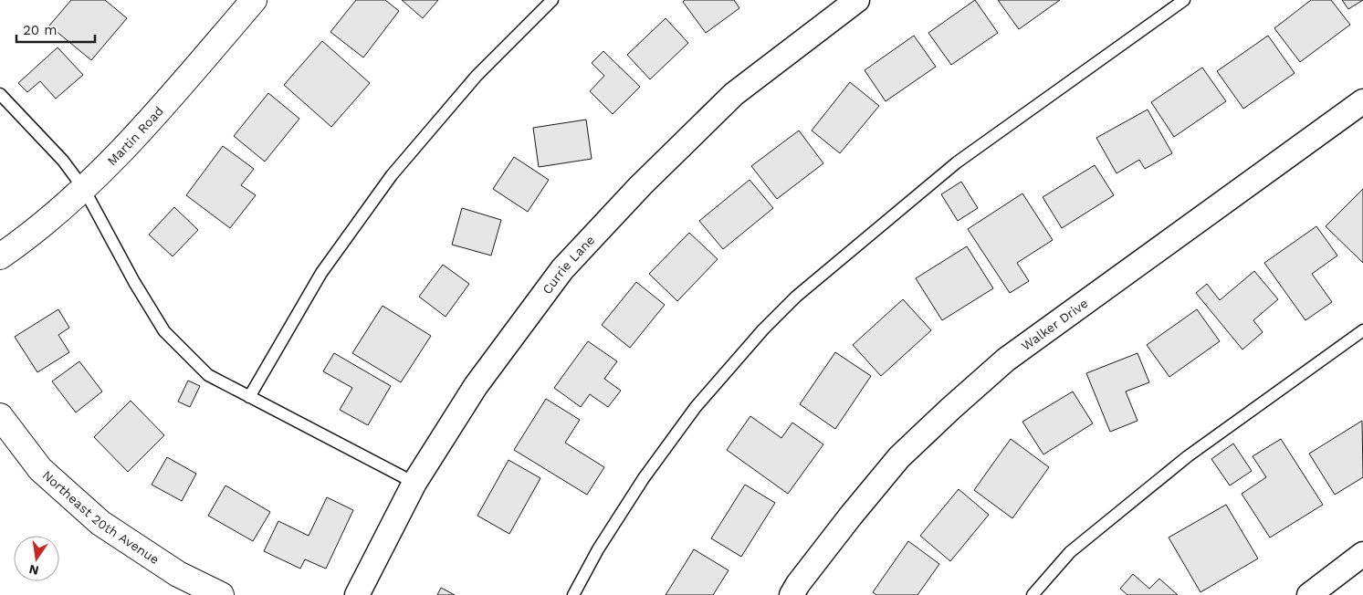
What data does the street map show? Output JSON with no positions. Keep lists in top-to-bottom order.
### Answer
{
  "streets": {
    "street": [
      "Martin Road",
      "Currie Lane",
      "Walker Drive",
      "Northeast 20th Avenue"
    ]
  },
  "scale_bar": "20 m",
  "north": "bottom"
}
